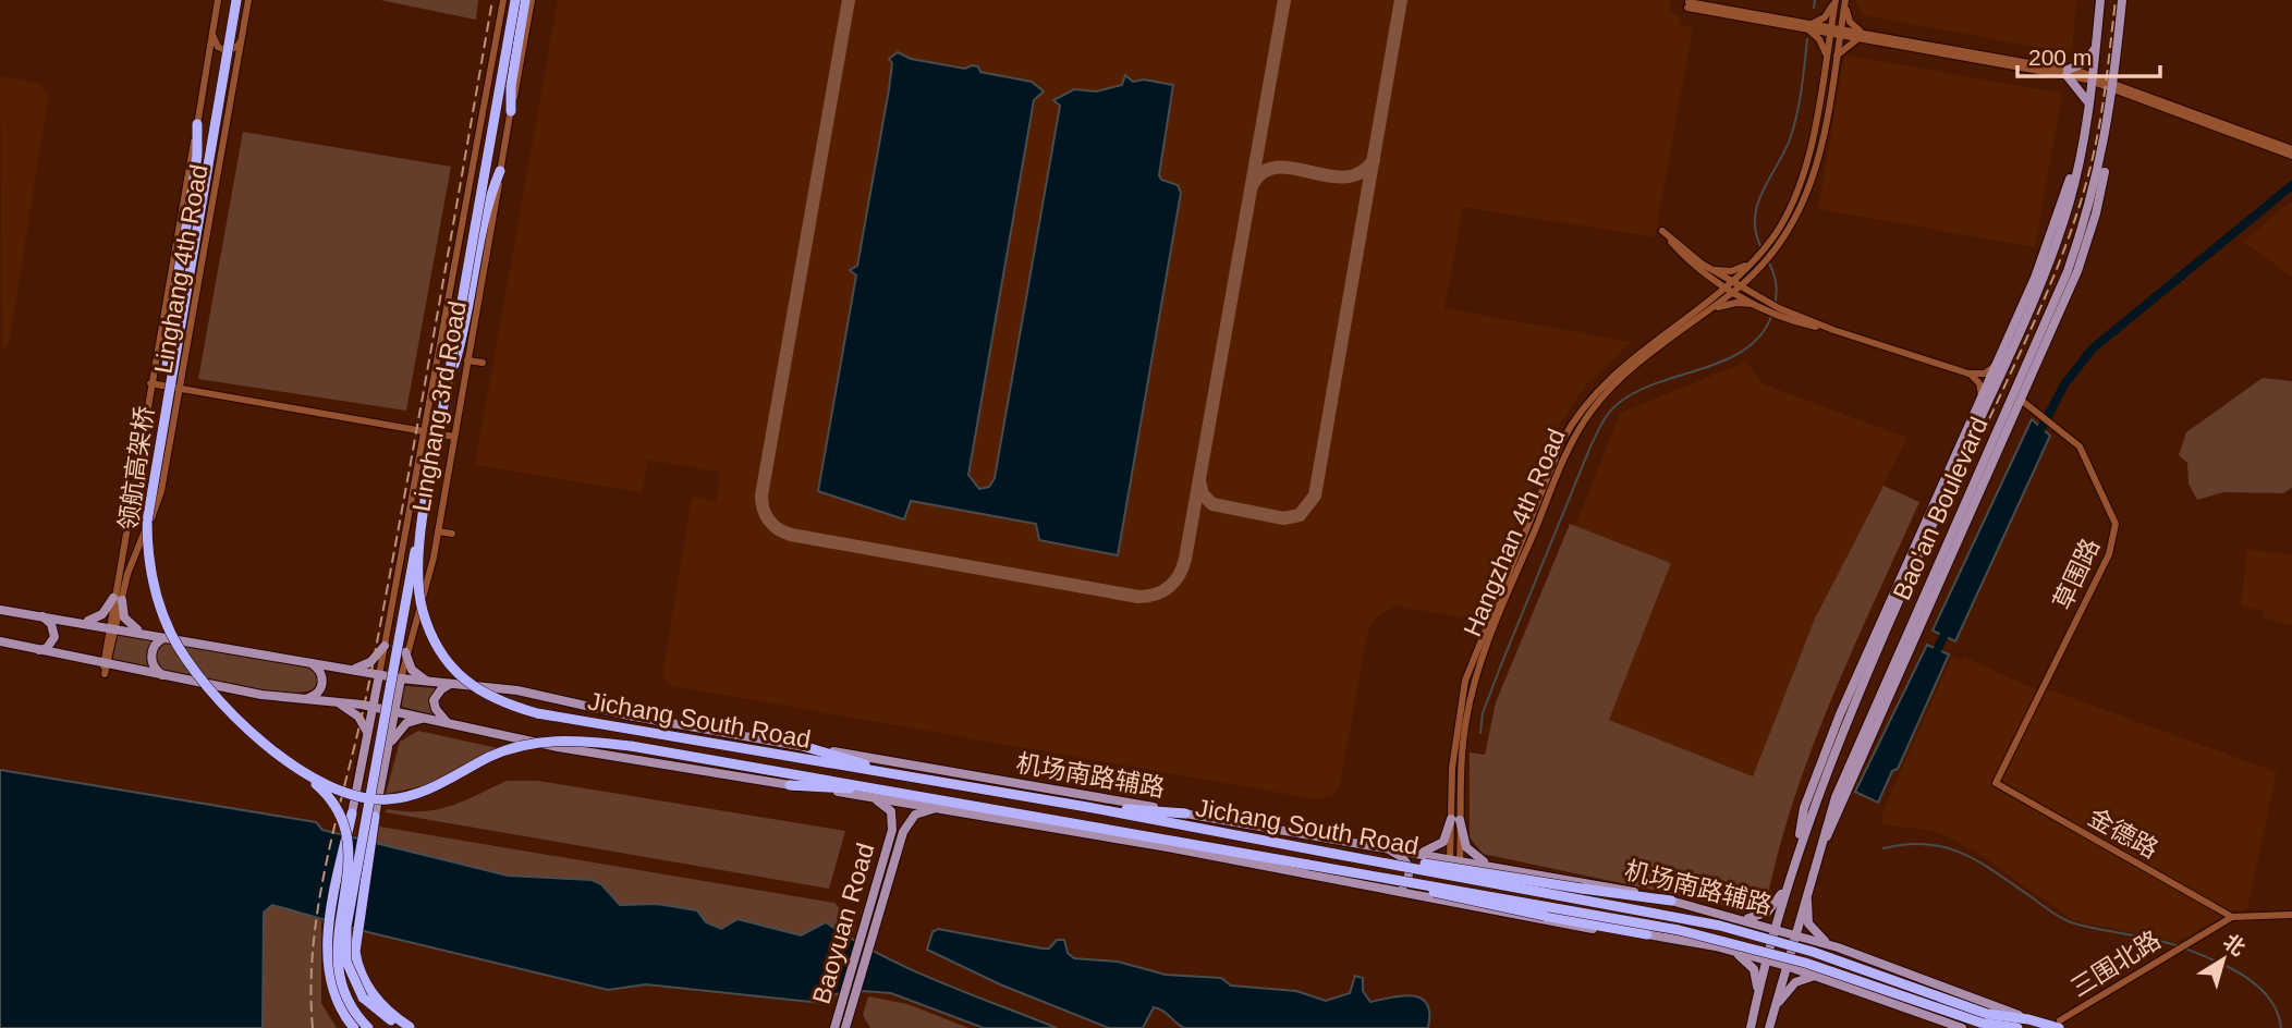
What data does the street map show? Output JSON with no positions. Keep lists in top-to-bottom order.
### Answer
{
  "streets": {
    "highway": ["领航高架桥", "Jichang South Road"],
    "main road": [
      "Linghang 3rd Road",
      "Bao'an Boulevard",
      "机场南路辅路",
      "Baoyuan Road"
    ],
    "street": [
      "Linghang 4th Road",
      "Hangzhan 4th Road",
      "草围路",
      "金德路",
      "三围北路"
    ]
  },
  "crossings": [
    ["Linghang 3rd Road", "机场南路辅路"],
    ["领航高架桥", "Jichang South Road"],
    ["Bao'an Boulevard", "机场南路辅路"],
    ["Hangzhan 4th Road", "机场南路辅路"],
    ["草围路", "金德路"],
    ["Jichang South Road", "机场南路辅路"],
    ["Jichang South Road", "三围北路"],
    ["金德路", "三围北路"]
  ],
  "scale_bar": "200 m",
  "north": "top right"
}
